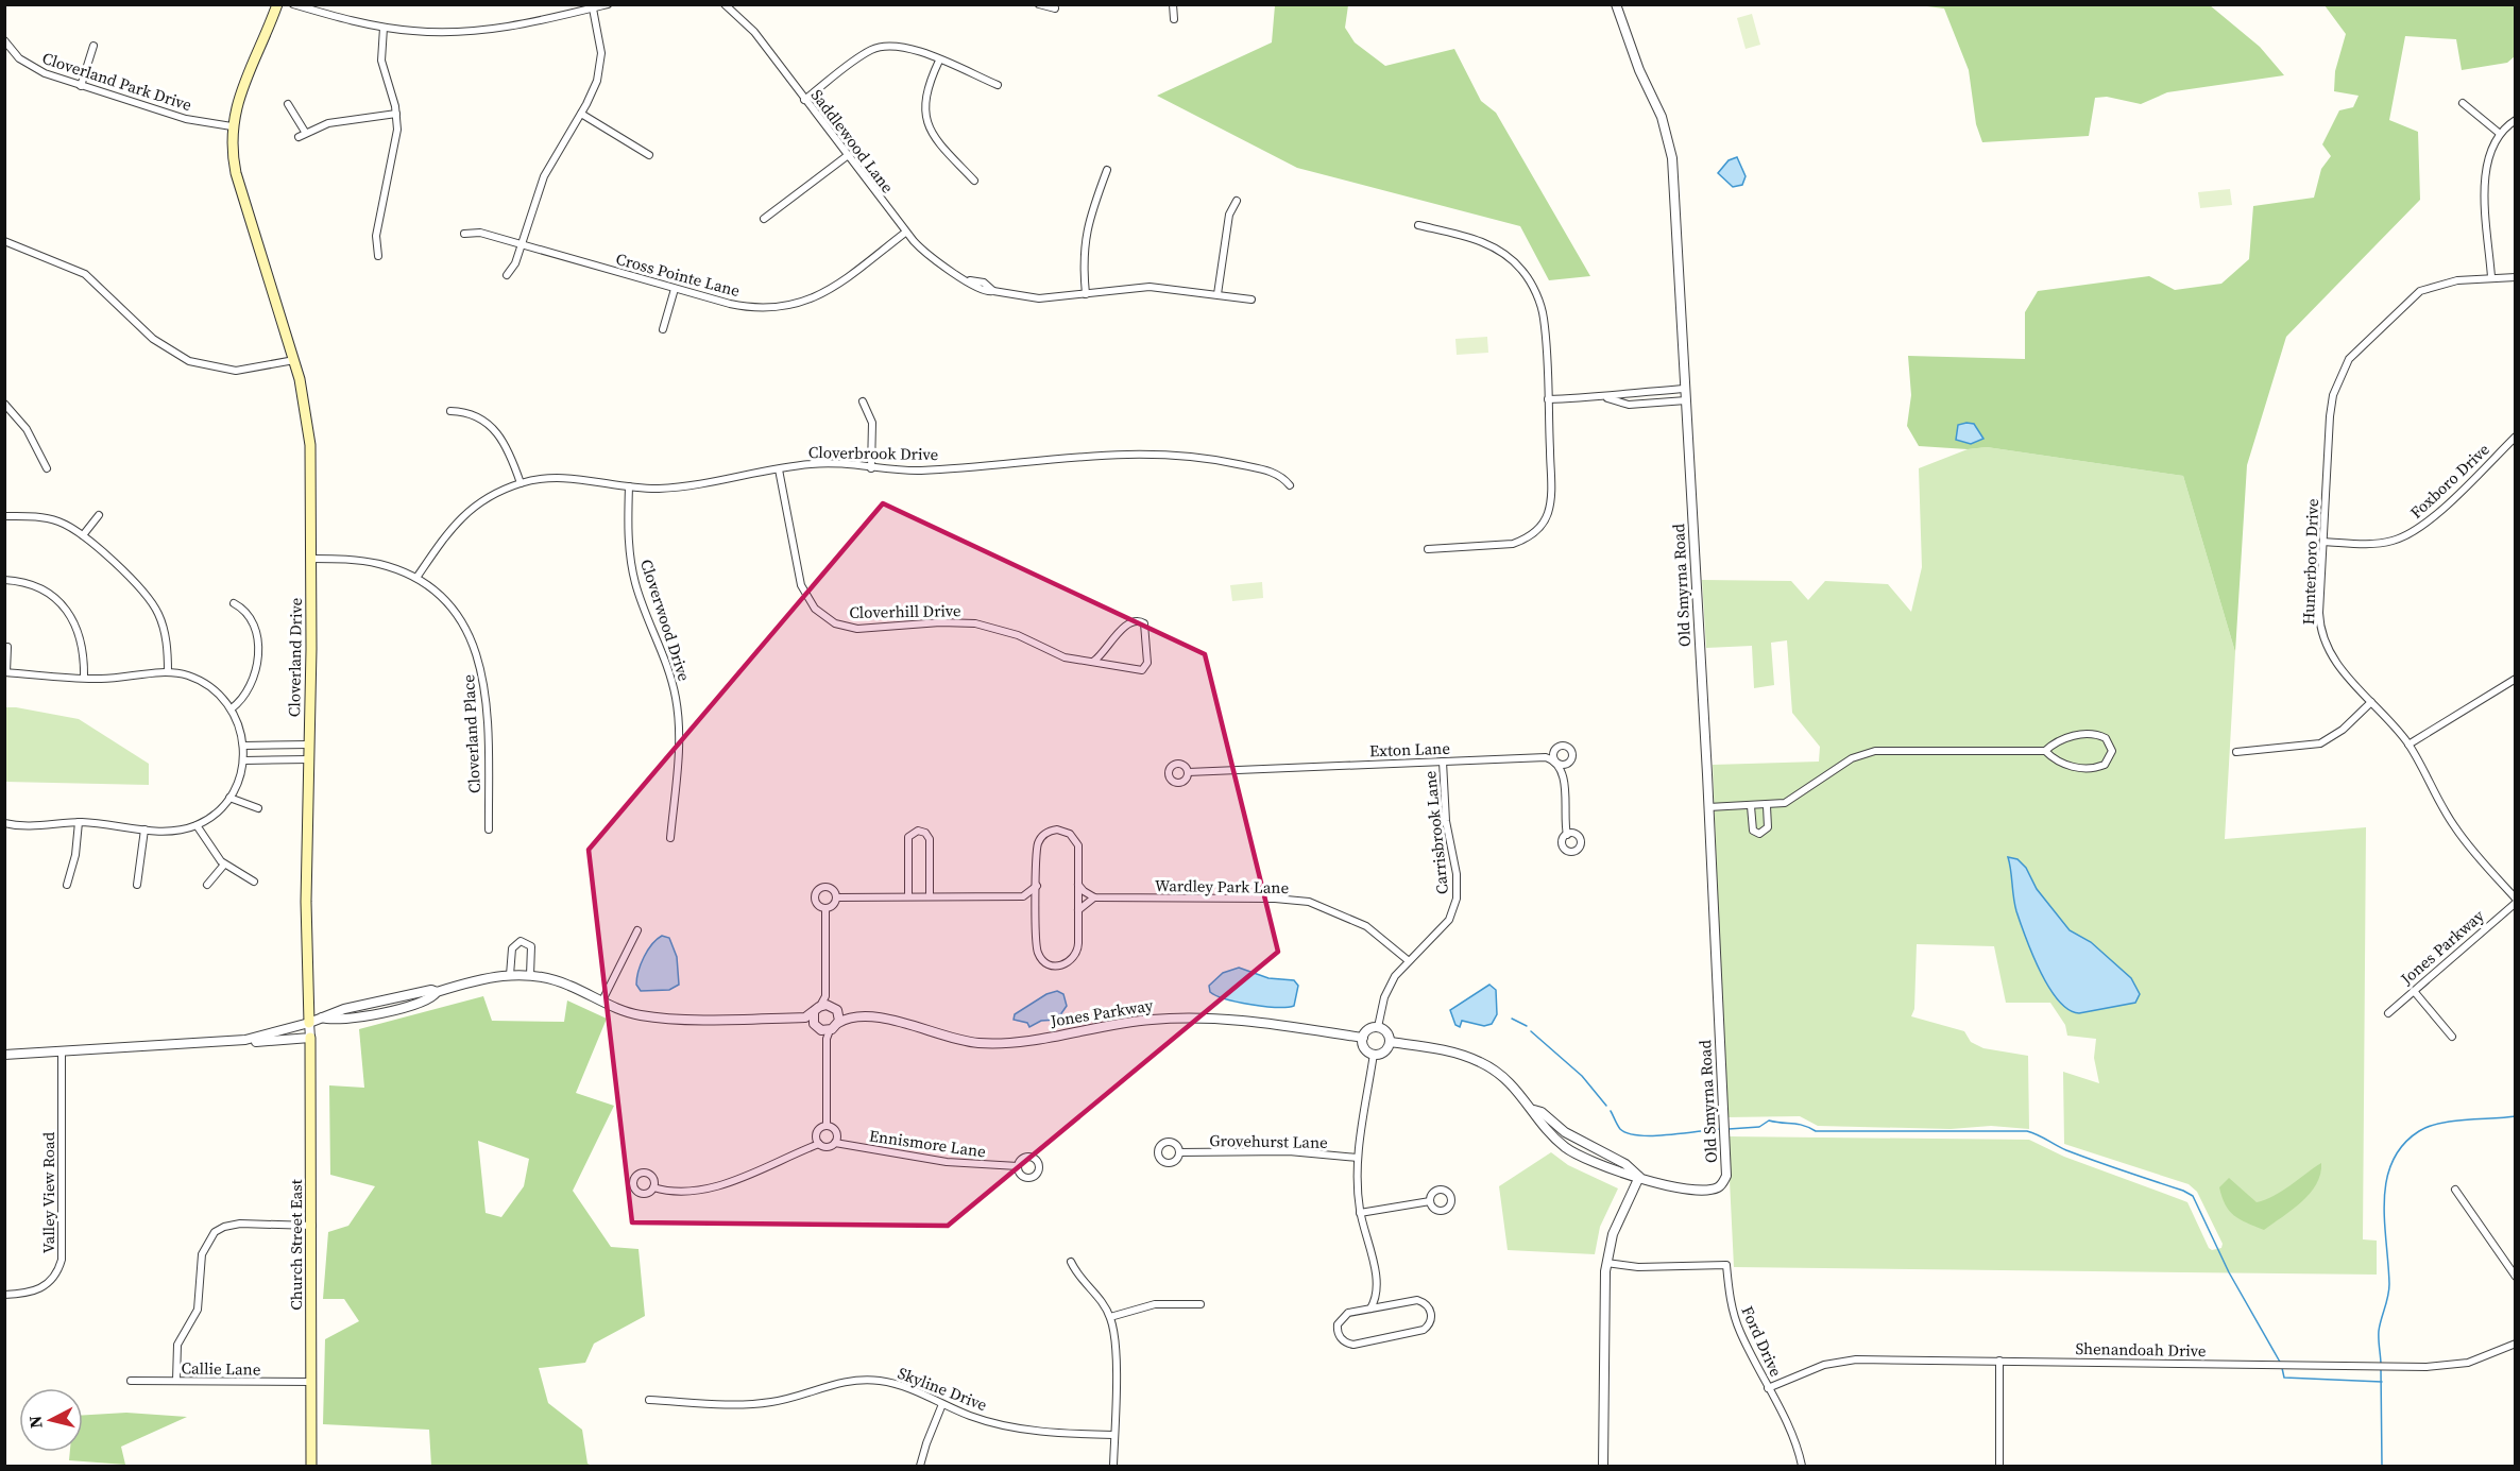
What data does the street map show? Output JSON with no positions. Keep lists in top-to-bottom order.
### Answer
{
  "streets": {
    "main road": ["Cloverland Drive", "Church Street East"],
    "street": [
      "Cloverland Park Drive",
      "Saddlewood Lane",
      "Cross Pointe Lane",
      "Cloverbrook Drive",
      "Foxboro Drive",
      "Hunterboro Drive",
      "Old Smyrna Road",
      "Cloverhill Drive",
      "Cloverwood Drive",
      "Cloverland Place",
      "Exton Lane",
      "Carrisbrook Lane",
      "Wardley Park Lane",
      "Jones Parkway",
      "Grovehurst Lane",
      "Ennismore Lane",
      "Valley View Road",
      "Ford Drive",
      "Shenandoah Drive",
      "Callie Lane",
      "Skyline Drive"
    ]
  },
  "crossings": [
    ["Cloverland Park Drive", "Cloverland Drive"],
    ["Saddlewood Lane", "Cross Pointe Lane"],
    ["Cloverbrook Drive", "Cloverhill Drive"],
    ["Cloverbrook Drive", "Cloverwood Drive"],
    ["Cloverbrook Drive", "Cloverland Place"],
    ["Foxboro Drive", "Hunterboro Drive"],
    ["Hunterboro Drive", "Jones Parkway"],
    ["Cloverland Drive", "Cloverland Place"],
    ["Cloverland Drive", "Church Street East"],
    ["Exton Lane", "Carrisbrook Lane"],
    ["Carrisbrook Lane", "Wardley Park Lane"],
    ["Carrisbrook Lane", "Jones Parkway"],
    ["Church Street East", "Callie Lane"],
    ["Ford Drive", "Shenandoah Drive"]
  ],
  "north": "left"
}
